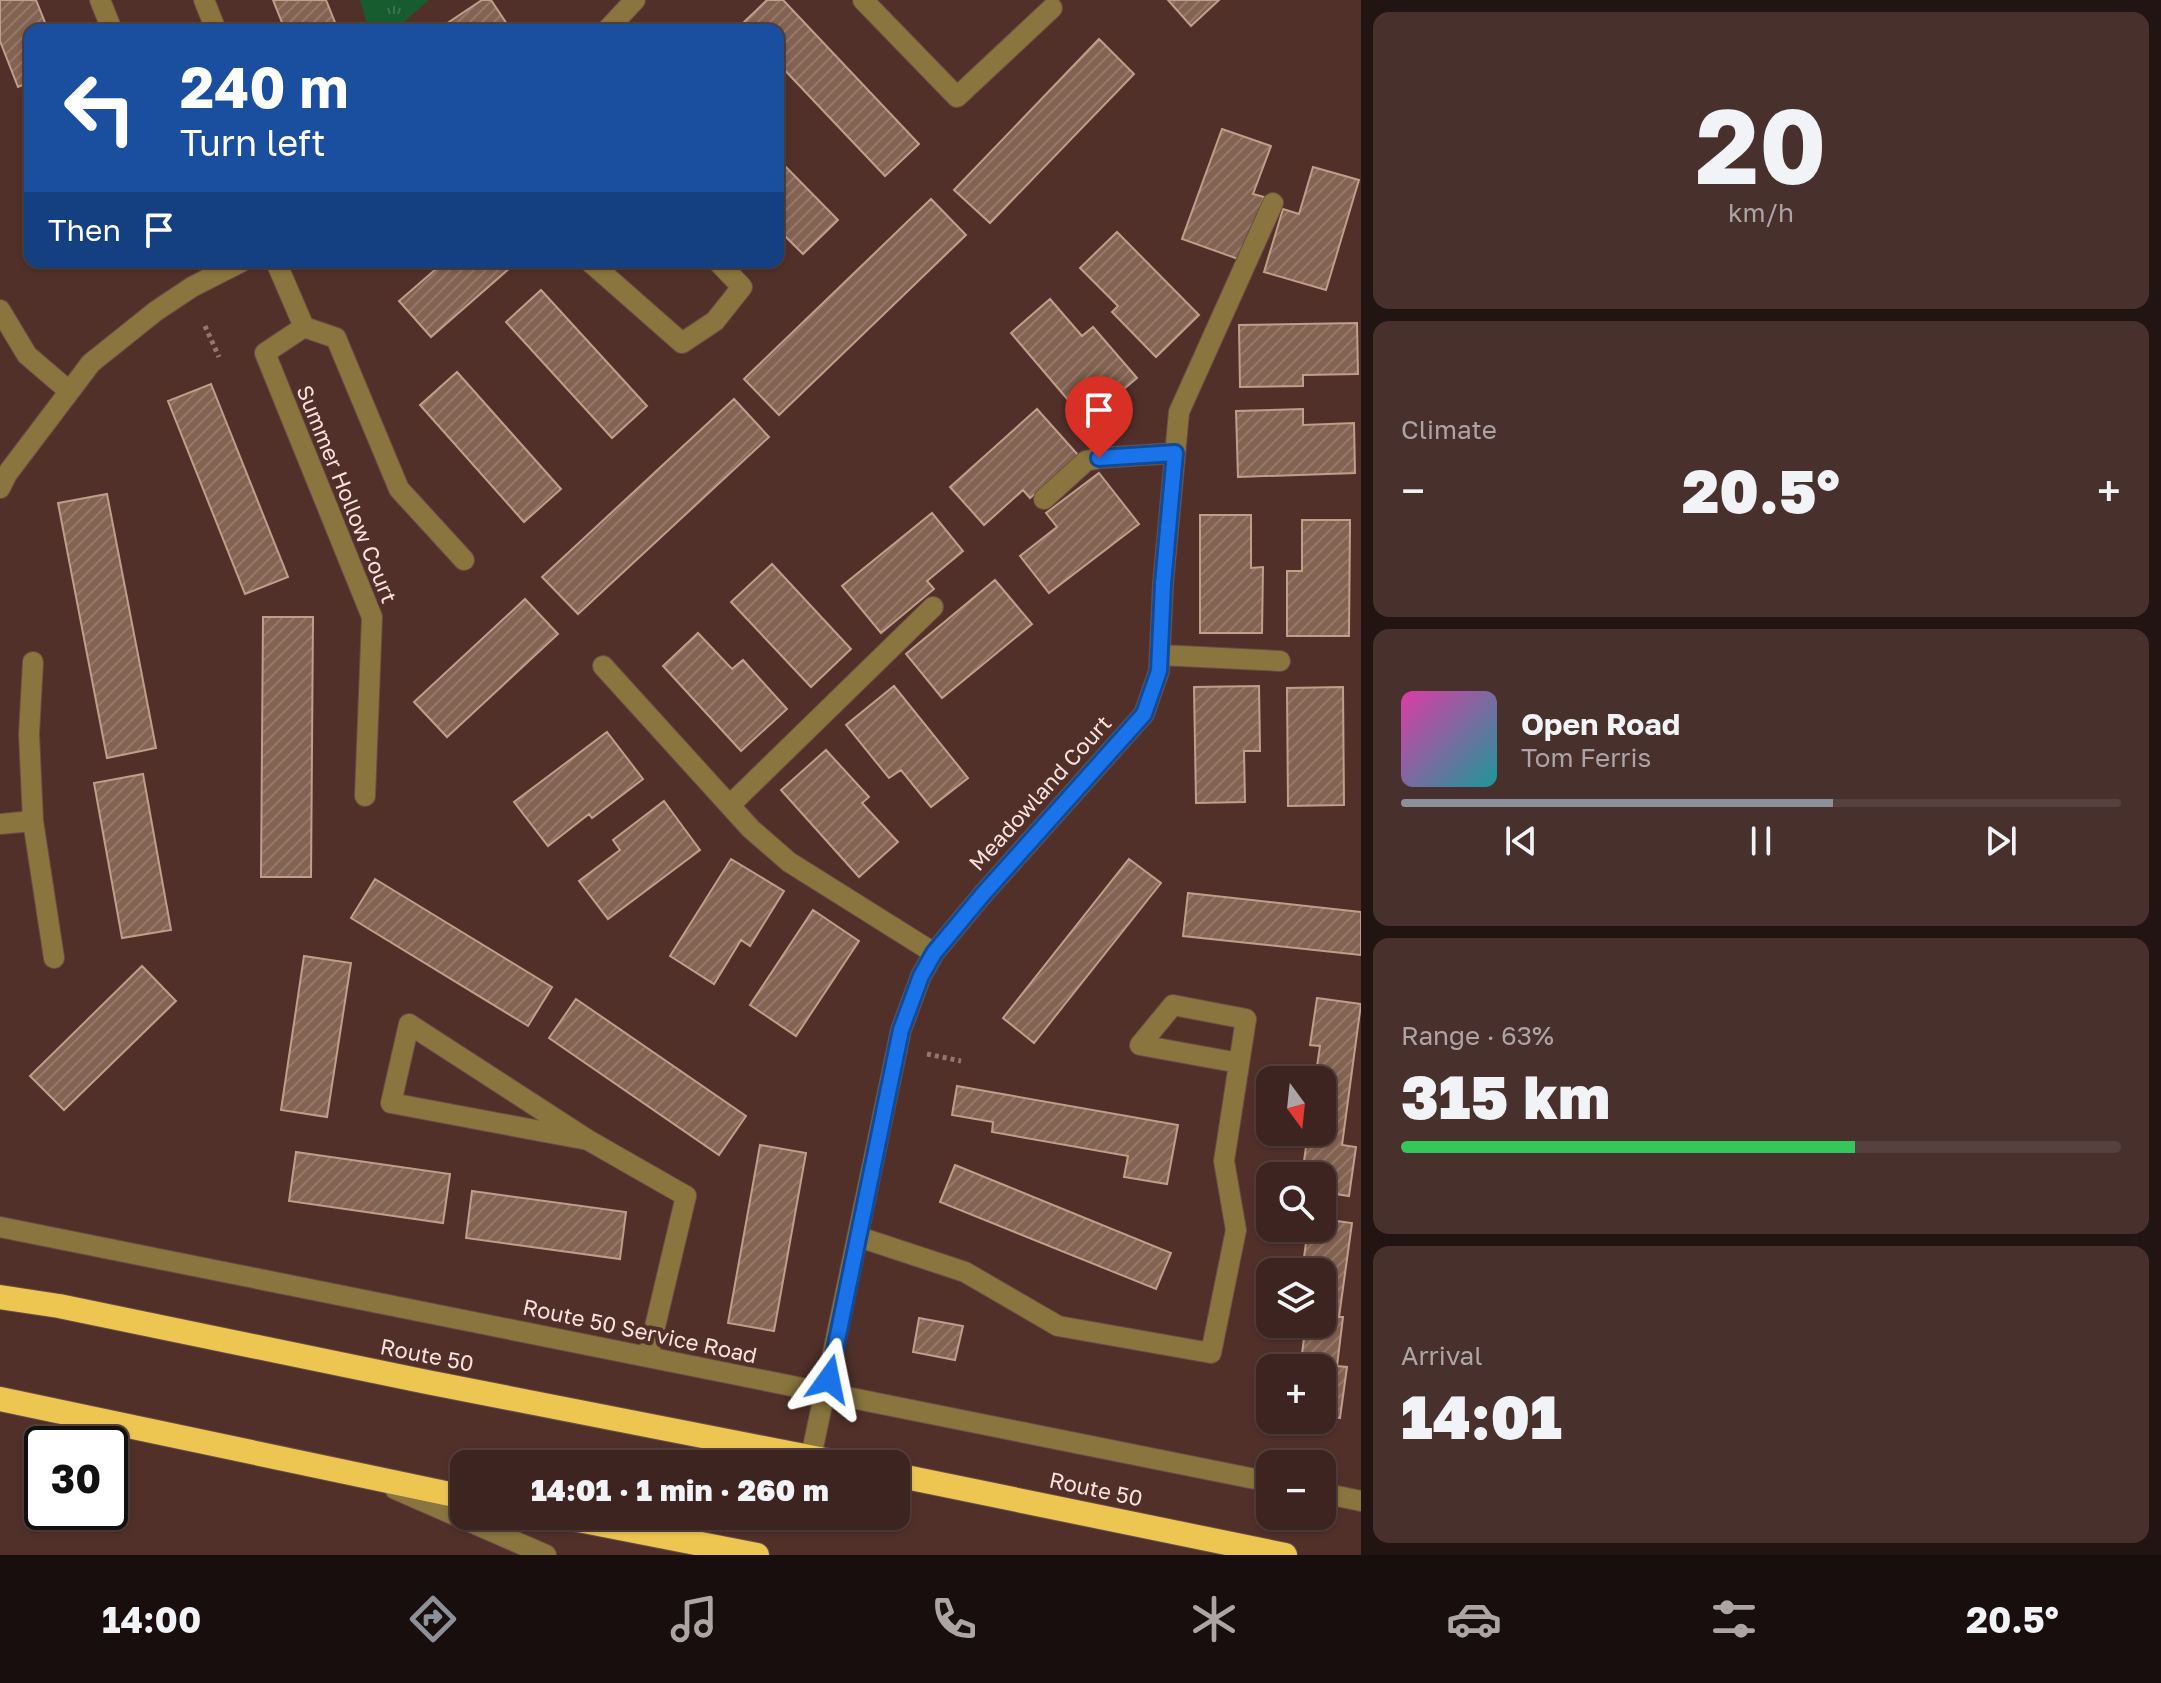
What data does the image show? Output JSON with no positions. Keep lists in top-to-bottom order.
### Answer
{
  "streets": {
    "highway": ["Route 50"],
    "street": ["Summer Hollow Court", "Meadowland Court", "Route 50 Service Road"]
  },
  "crossings": [
    ["Meadowland Court", "Route 50 Service Road"]
  ],
  "north": "bottom",
  "page": {
    "tile": [
      ["20", "km/h"],
      "Climate",
      ["Range · 63%", "315 km"],
      ["Arrival", "14:01"]
    ],
    "turn": ["240 m", "Turn left"],
    "then": "Then",
    "heat": ["−", "20.5°", "+"],
    "song": ["Open Road", "Tom Ferris"],
    "map_buttons": ["+", "−"],
    "limit": "30",
    "trip": "14:01 · 1 min · 260 m",
    "tabs": ["14:00", "20.5°"]
  }
}
